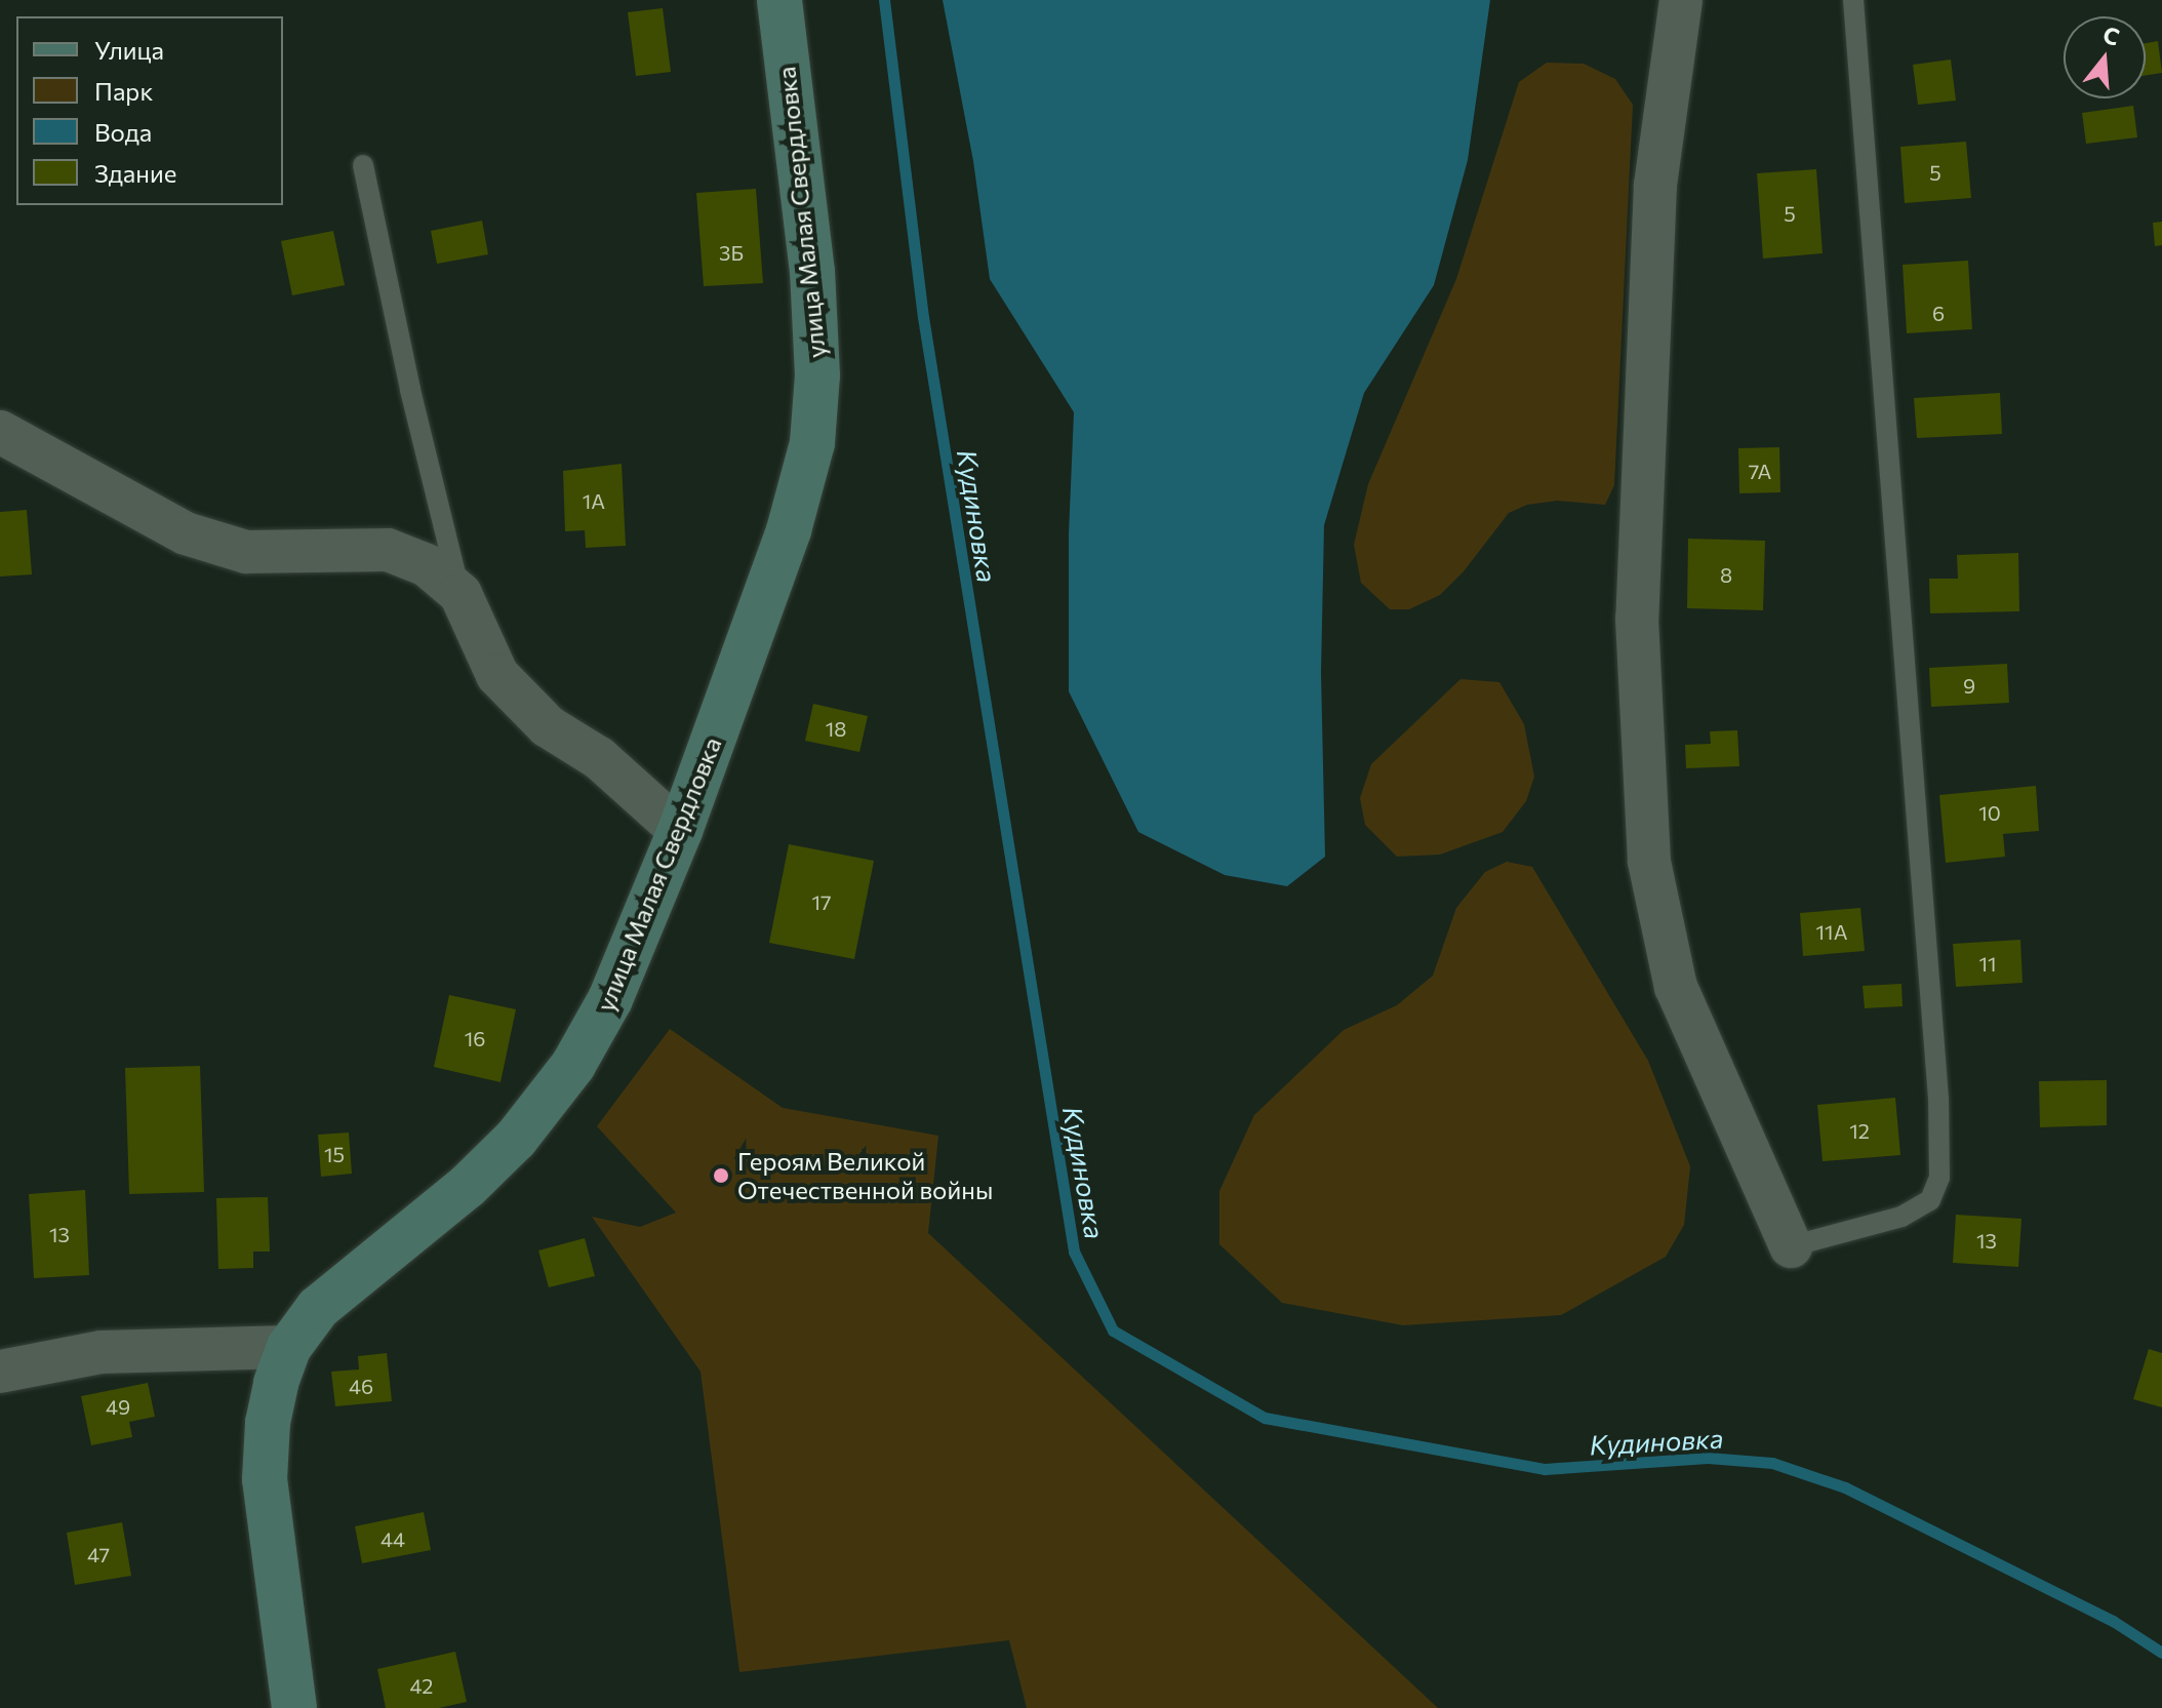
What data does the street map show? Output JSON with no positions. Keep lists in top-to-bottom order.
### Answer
{
  "streets": {
    "main road": ["улица Малая Свердловка"]
  },
  "water": ["Кудиновка"],
  "places": ["Героям Великой Отечественной войны"],
  "house_numbers": [
    "5",
    "5",
    "3Б",
    "6",
    "7А",
    "1А",
    "8",
    "9",
    "18",
    "10",
    "17",
    "11А",
    "11",
    "16",
    "12",
    "15",
    "13",
    "13",
    "46",
    "49",
    "44",
    "47",
    "42"
  ],
  "legend": [
    "Улица",
    "Парк",
    "Вода",
    "Здание"
  ],
  "north": "top"
}
